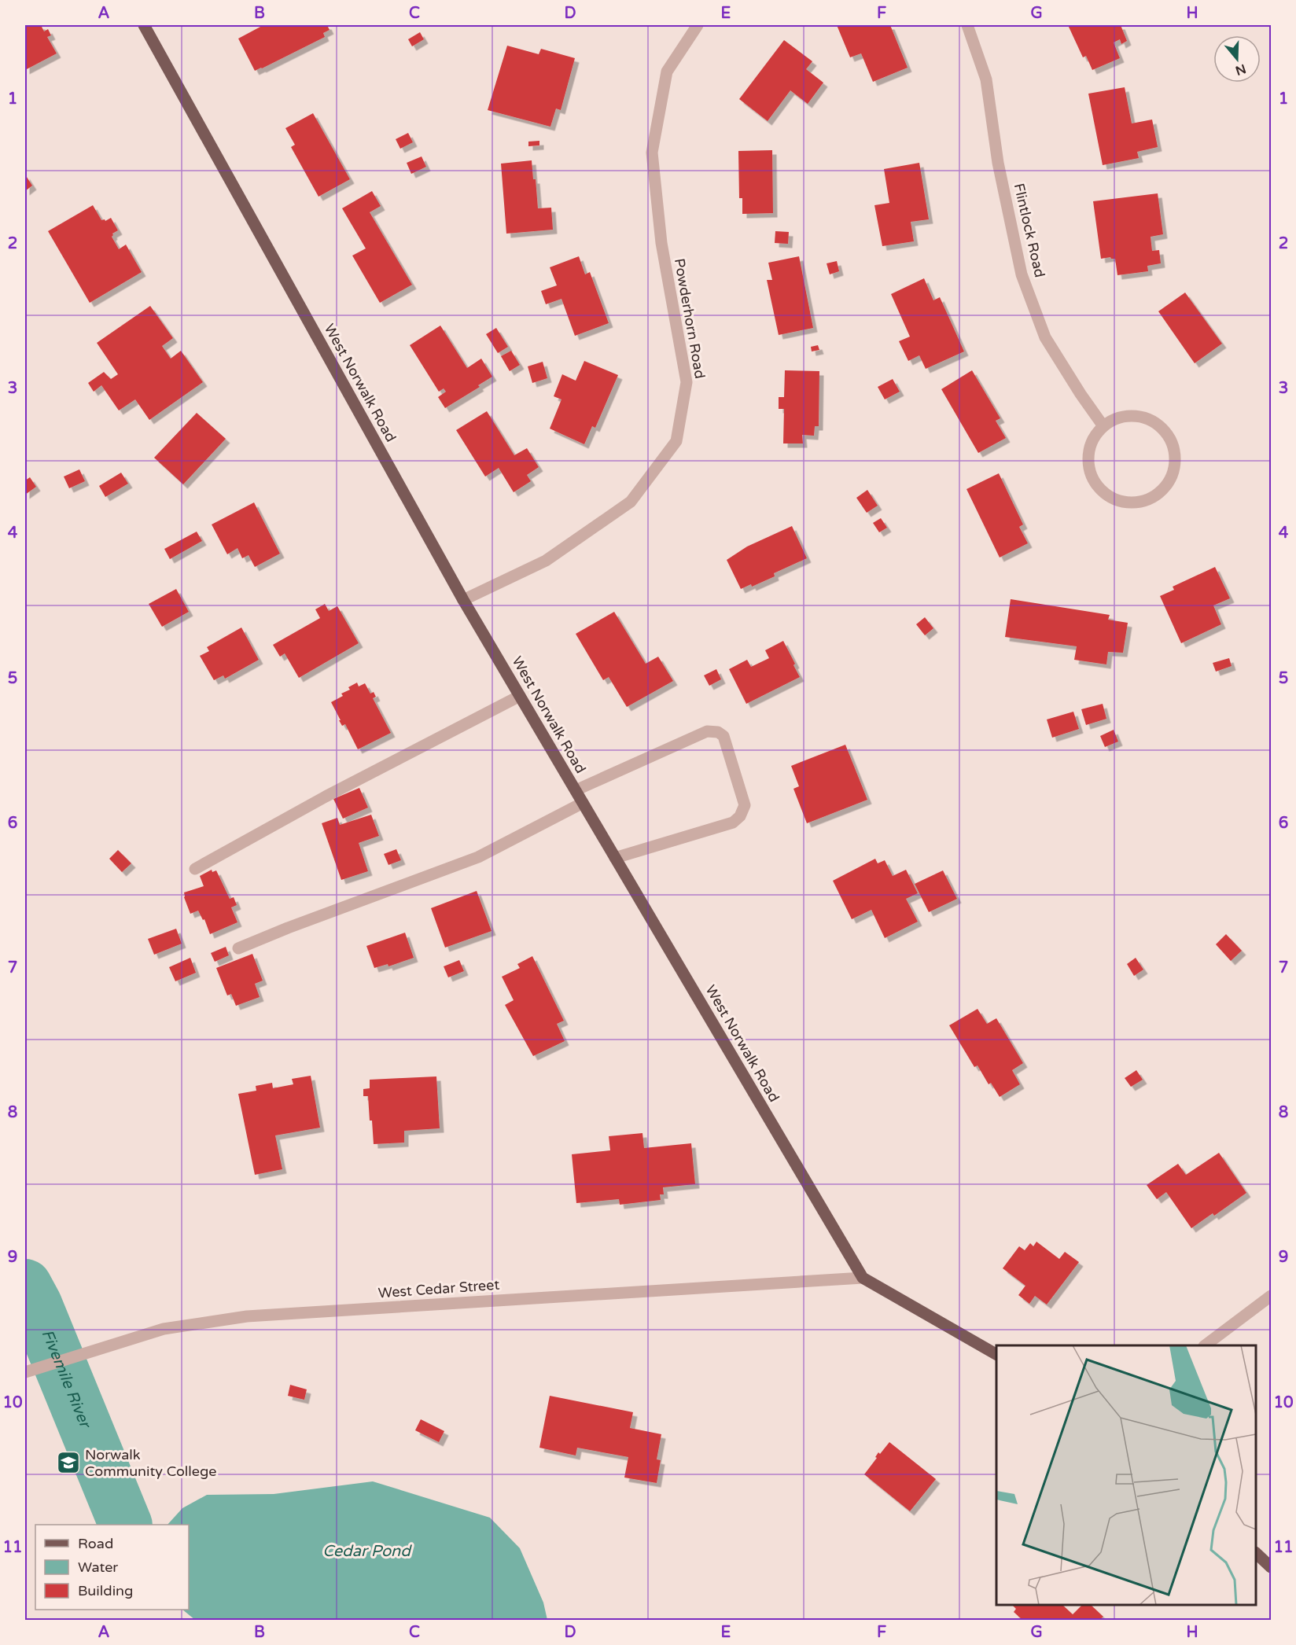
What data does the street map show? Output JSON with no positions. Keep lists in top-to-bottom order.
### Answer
{
  "streets": {
    "main road": ["West Norwalk Road"],
    "street": ["Flintlock Road", "Powderhorn Road", "West Cedar Street"]
  },
  "crossings": [
    ["Powderhorn Road", "West Norwalk Road"],
    ["West Norwalk Road", "West Cedar Street"]
  ],
  "water": ["Fivemile River", "Cedar Pond"],
  "places": {
    "school or university": ["Norwalk Community College"]
  },
  "legend": ["Road", "Water", "Building"],
  "north": "bottom",
  "grid": {
    "columns": [
      "A",
      "B",
      "C",
      "D",
      "E",
      "F",
      "G",
      "H"
    ],
    "rows": [
      "1",
      "2",
      "3",
      "4",
      "5",
      "6",
      "7",
      "8",
      "9",
      "10",
      "11"
    ]
  }
}
